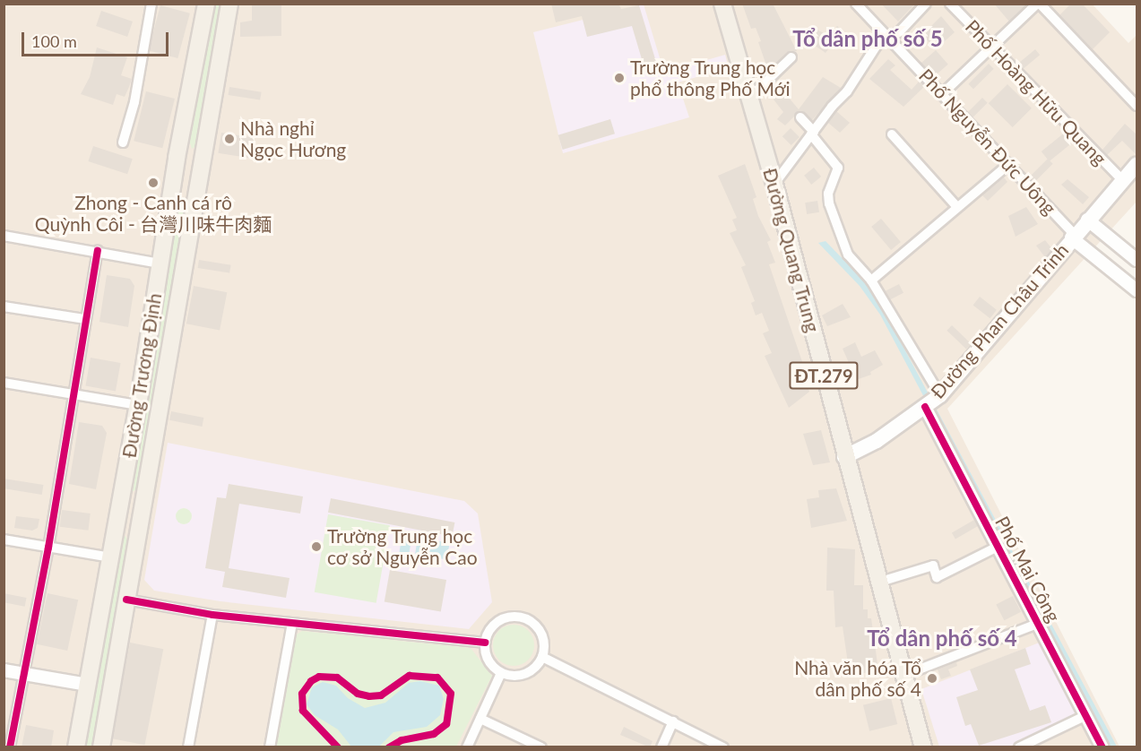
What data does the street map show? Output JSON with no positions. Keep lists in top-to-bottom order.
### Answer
{
  "streets": {
    "main road": [
      "Đường Quang Trung",
      "Đường Phan Châu Trinh",
      "Đường Trương Định",
      "ĐT.279"
    ],
    "street": ["Phố Hoàng Hữu Quang", "Phố Nguyễn Đức Uông", "Phố Mai Công"]
  },
  "crossings": [
    ["Phố Hoàng Hữu Quang", "Đường Phan Châu Trinh"],
    ["Phố Nguyễn Đức Uông", "Đường Phan Châu Trinh"],
    ["Đường Quang Trung", "Đường Phan Châu Trinh"],
    ["Đường Phan Châu Trinh", "Phố Mai Công"]
  ],
  "districts": ["Tổ dân phố số 5", "Tổ dân phố số 4"],
  "places": [
    "Trường Trung học phổ thông Phố Mới",
    "Nhà nghỉ Ngọc Hương",
    "Zhong - Canh cá rô Quỳnh Côi - 台灣川味牛肉麵",
    "Trường Trung học cơ sở Nguyễn Cao",
    "Nhà văn hóa Tổ dân phố số 4"
  ],
  "scale_bar": "100 m"
}
